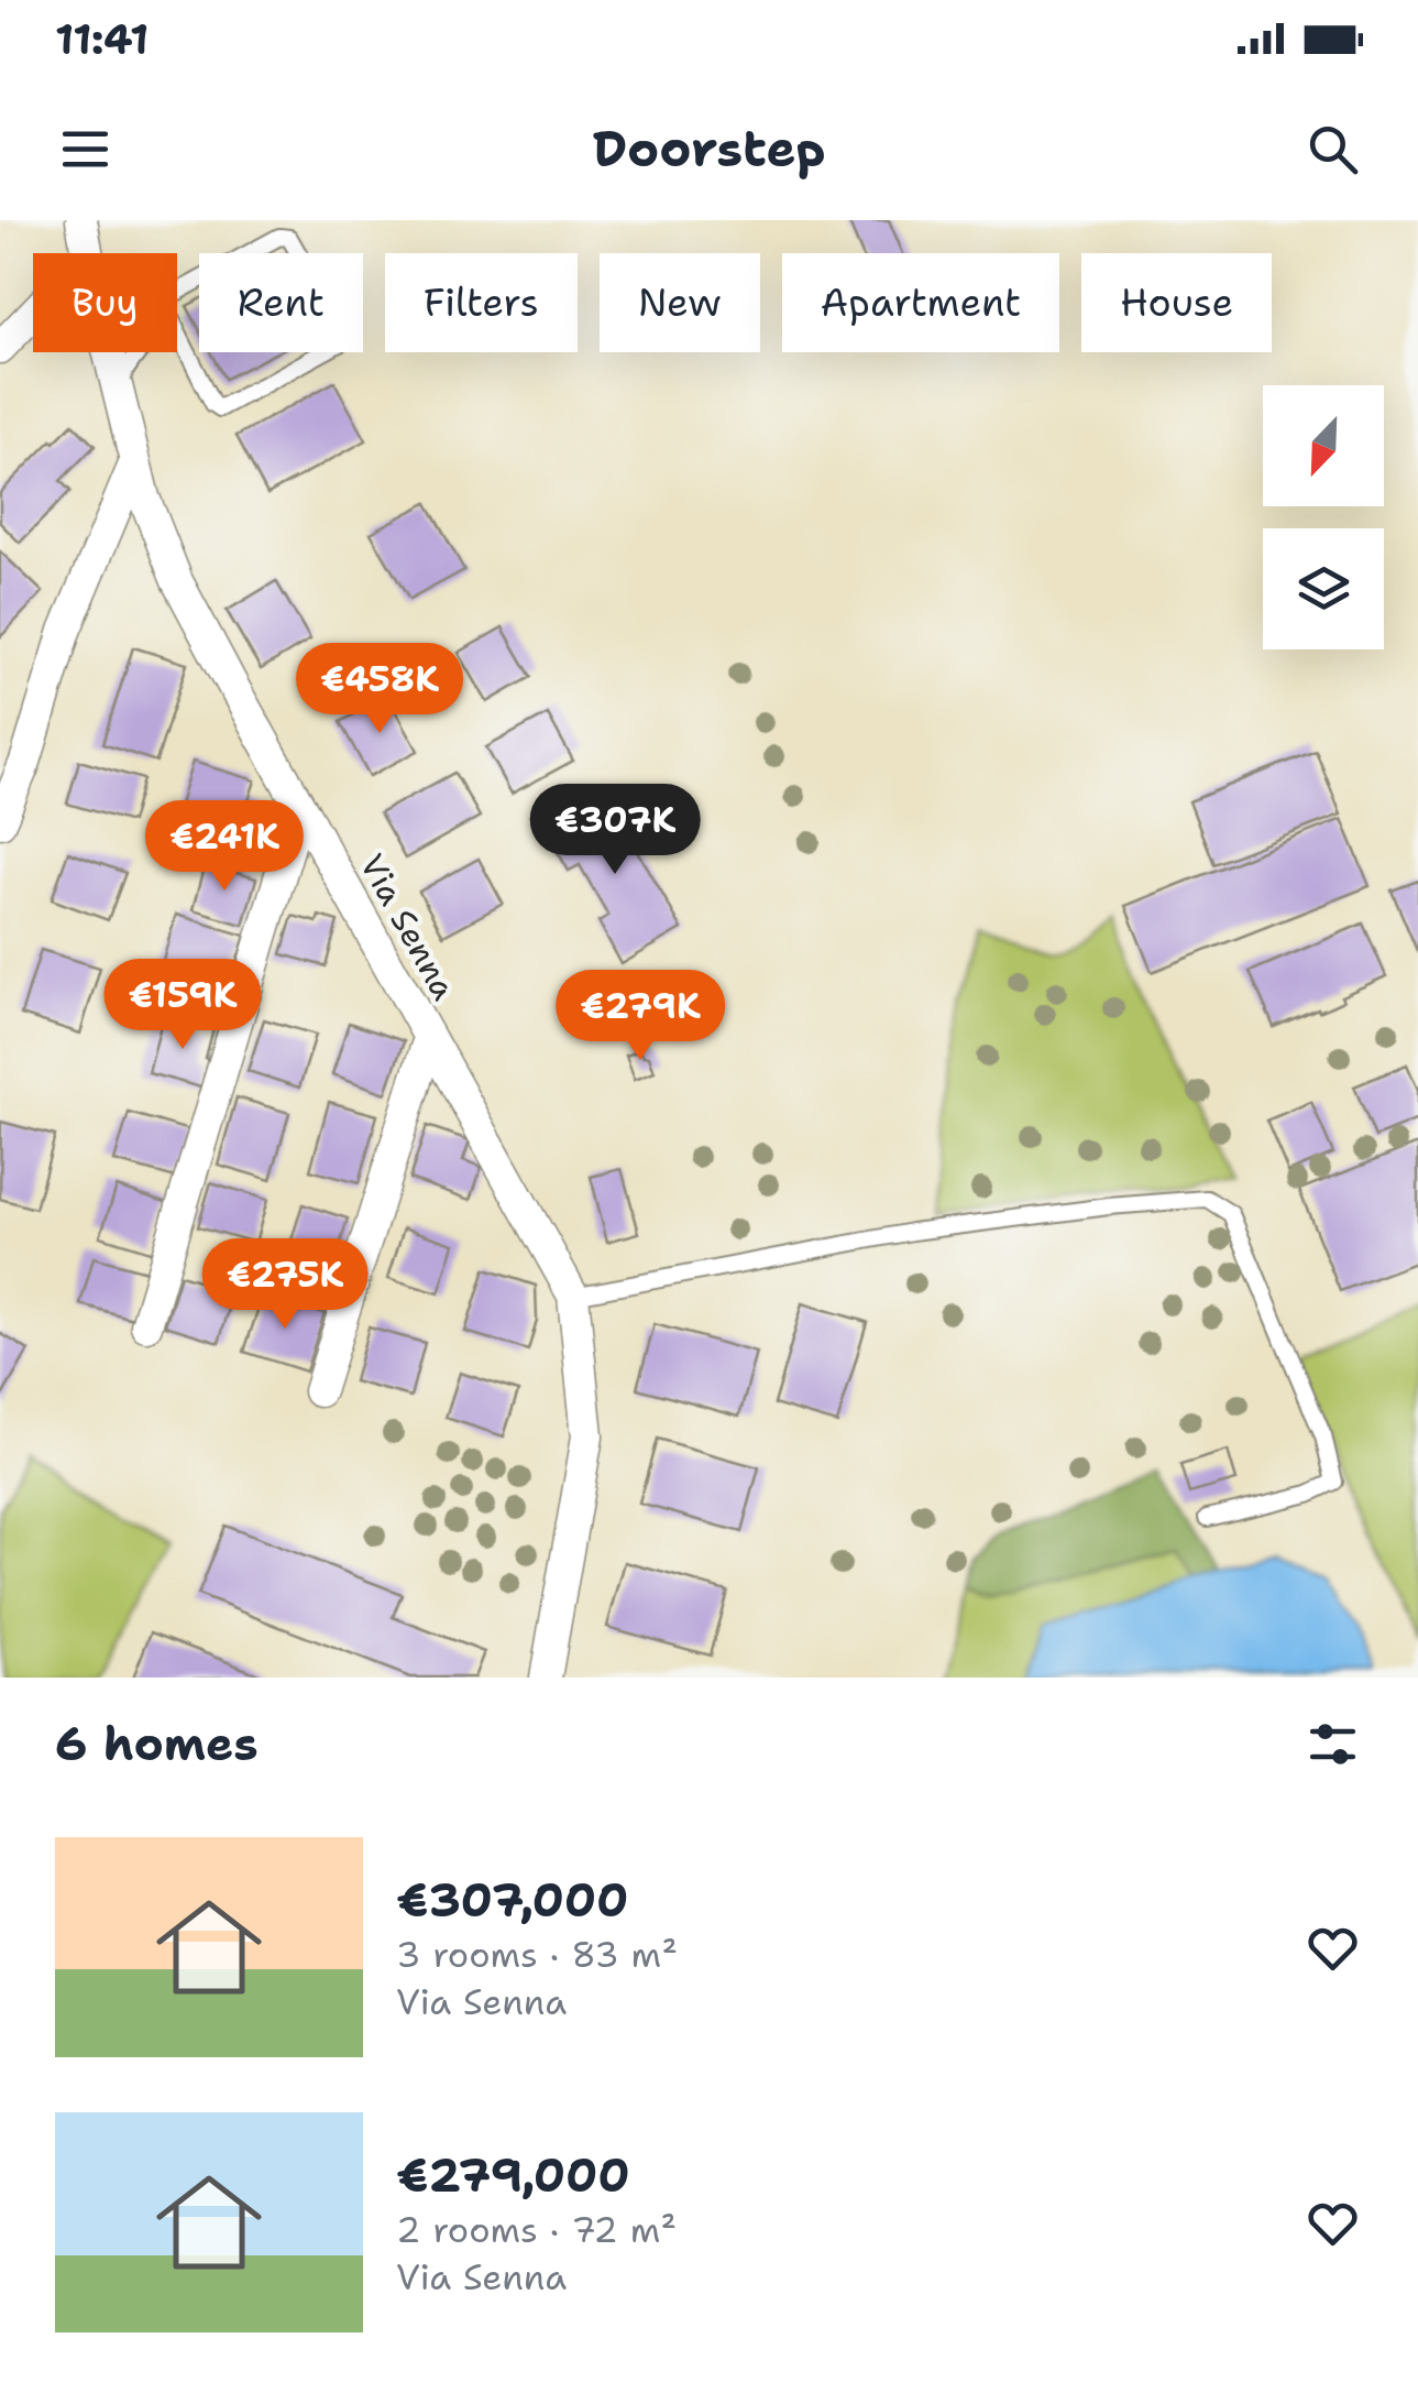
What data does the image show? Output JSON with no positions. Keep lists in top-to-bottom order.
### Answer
{
  "streets": {
    "street": ["Via Senna"]
  },
  "north": "bottom left",
  "page": {
    "status": "11:41",
    "header": "Doorstep",
    "chip": [
      "Buy",
      "Rent",
      "Filters",
      "New",
      "Apartment",
      "House"
    ],
    "price": [
      "€458K",
      "€307K",
      "€241K",
      "€159K",
      "€279K",
      "€275K"
    ],
    "heading": "6 homes",
    "list": [
      {
        "name": "€307,000",
        "note": "3 rooms · 83 m² · Via Senna"
      },
      {
        "name": "€279,000",
        "note": "2 rooms · 72 m² · Via Senna"
      }
    ]
  }
}
